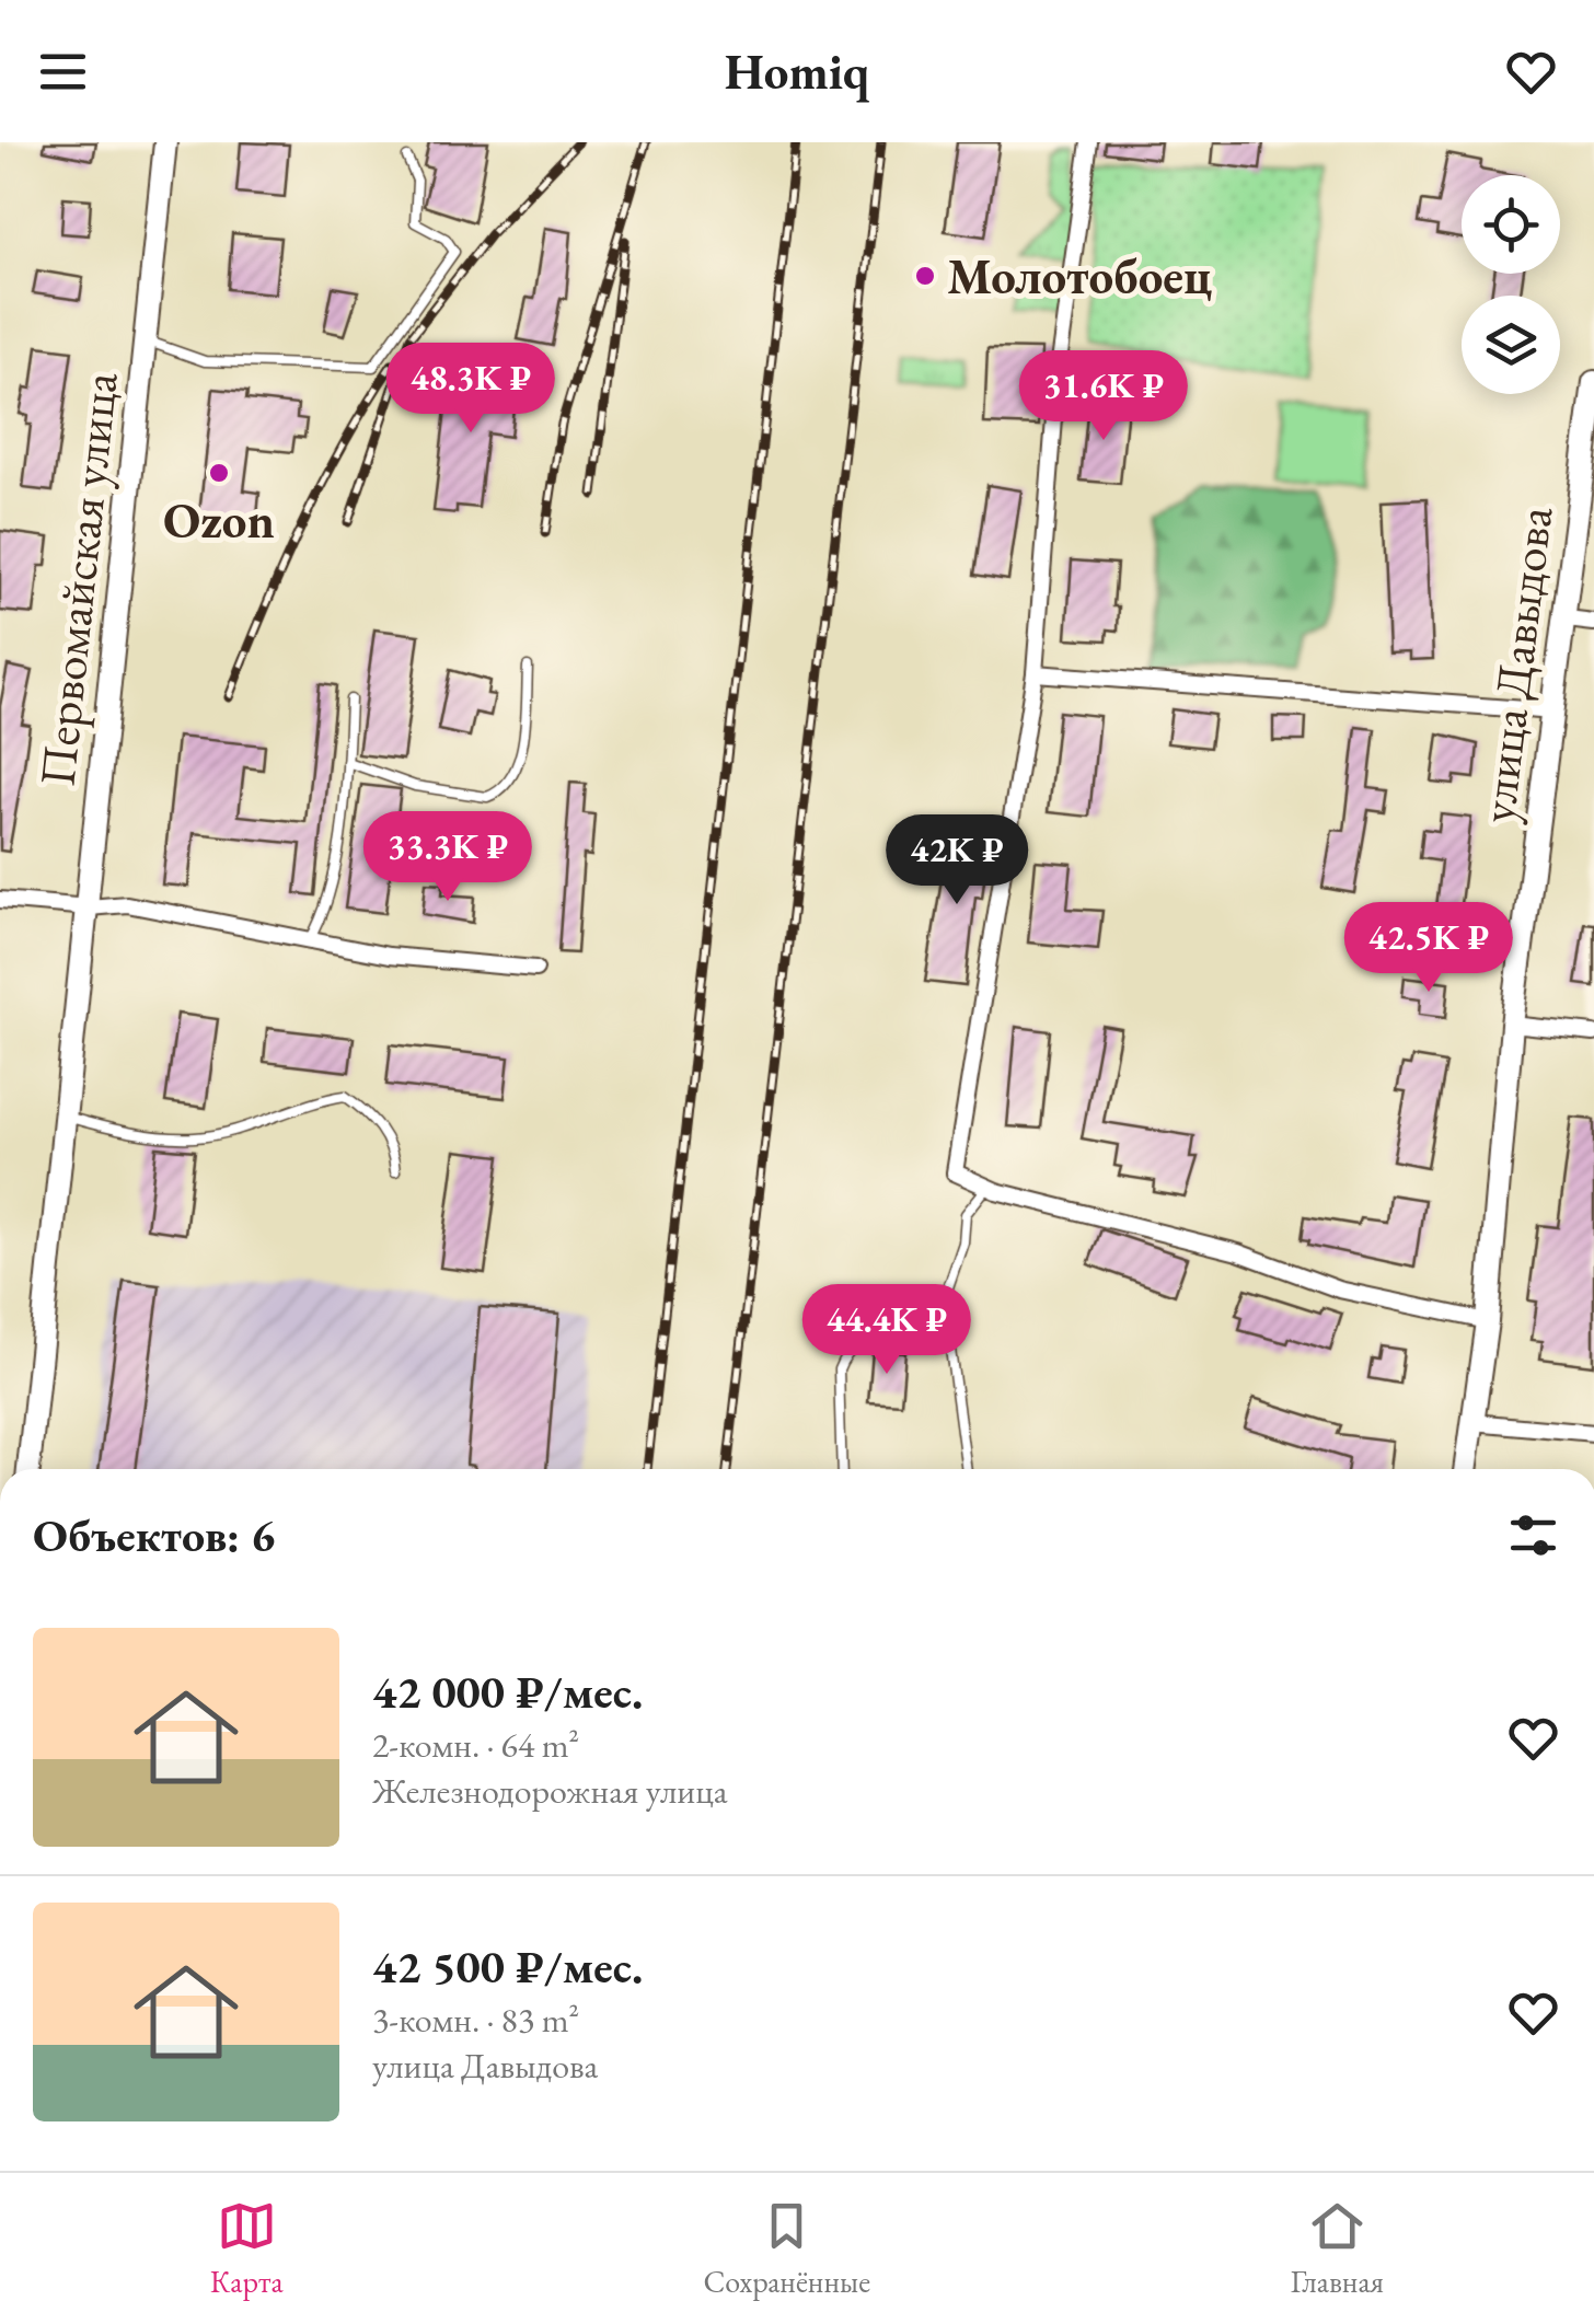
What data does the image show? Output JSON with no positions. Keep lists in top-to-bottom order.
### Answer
{
  "streets": {
    "main road": ["Первомайская улица", "улица Давыдова"]
  },
  "places": ["Молотобоец", "Ozon"],
  "page": {
    "header": "Homiq",
    "price": [
      "48.3K ₽",
      "31.6K ₽",
      "33.3K ₽",
      "42K ₽",
      "42.5K ₽",
      "44.4K ₽"
    ],
    "heading": "Объектов: 6",
    "list": [
      {
        "name": "42 000 ₽/мес.",
        "note": "2-комн. · 64 m² · Железнодорожная улица"
      },
      {
        "name": "42 500 ₽/мес.",
        "note": "3-комн. · 83 m² · улица Давыдова"
      }
    ],
    "tabs": ["Карта", "Сохранённые", "Главная"]
  }
}
